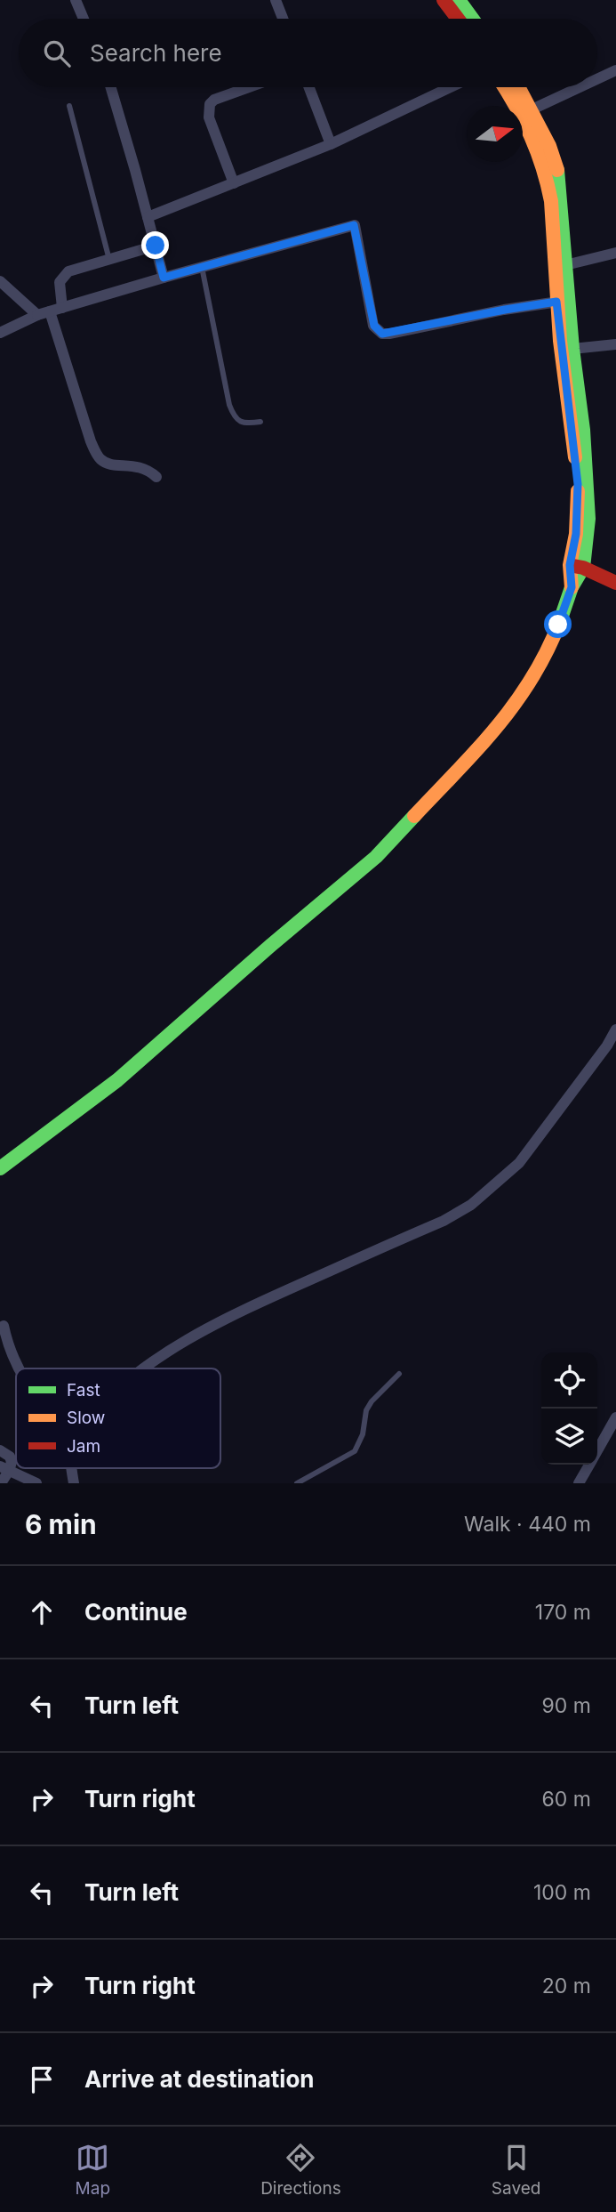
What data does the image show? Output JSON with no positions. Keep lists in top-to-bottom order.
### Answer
{
  "legend": ["Fast", "Slow", "Jam"],
  "north": "right",
  "page": {
    "search": "Search here",
    "heading": ["6 min", "Walk · 440 m"],
    "list": [
      ["Continue", "170 m"],
      ["Turn left", "90 m"],
      ["Turn right", "60 m"],
      ["Turn left", "100 m"],
      ["Turn right", "20 m"],
      "Arrive at destination"
    ],
    "nav": ["Map", "Directions", "Saved"]
  }
}
